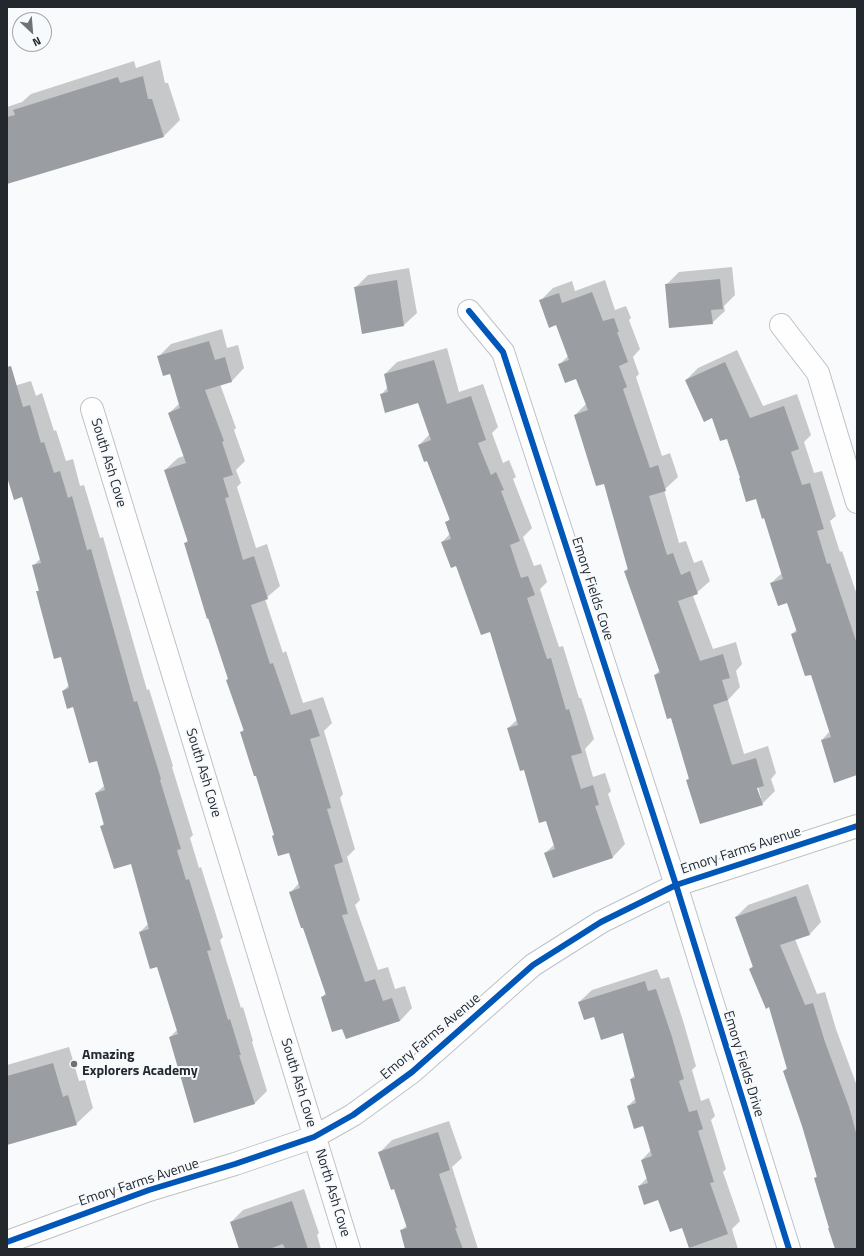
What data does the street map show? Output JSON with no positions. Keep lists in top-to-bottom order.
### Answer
{
  "streets": {
    "street": [
      "South Ash Cove",
      "Emory Fields Cove",
      "Emory Farms Avenue",
      "Emory Fields Drive",
      "North Ash Cove"
    ]
  },
  "crossings": [
    ["South Ash Cove", "Emory Farms Avenue"],
    ["South Ash Cove", "North Ash Cove"],
    ["Emory Fields Cove", "Emory Farms Avenue"],
    ["Emory Fields Cove", "Emory Fields Drive"],
    ["Emory Farms Avenue", "Emory Fields Drive"],
    ["Emory Farms Avenue", "North Ash Cove"]
  ],
  "places": ["Amazing Explorers Academy"],
  "north": "bottom right"
}
